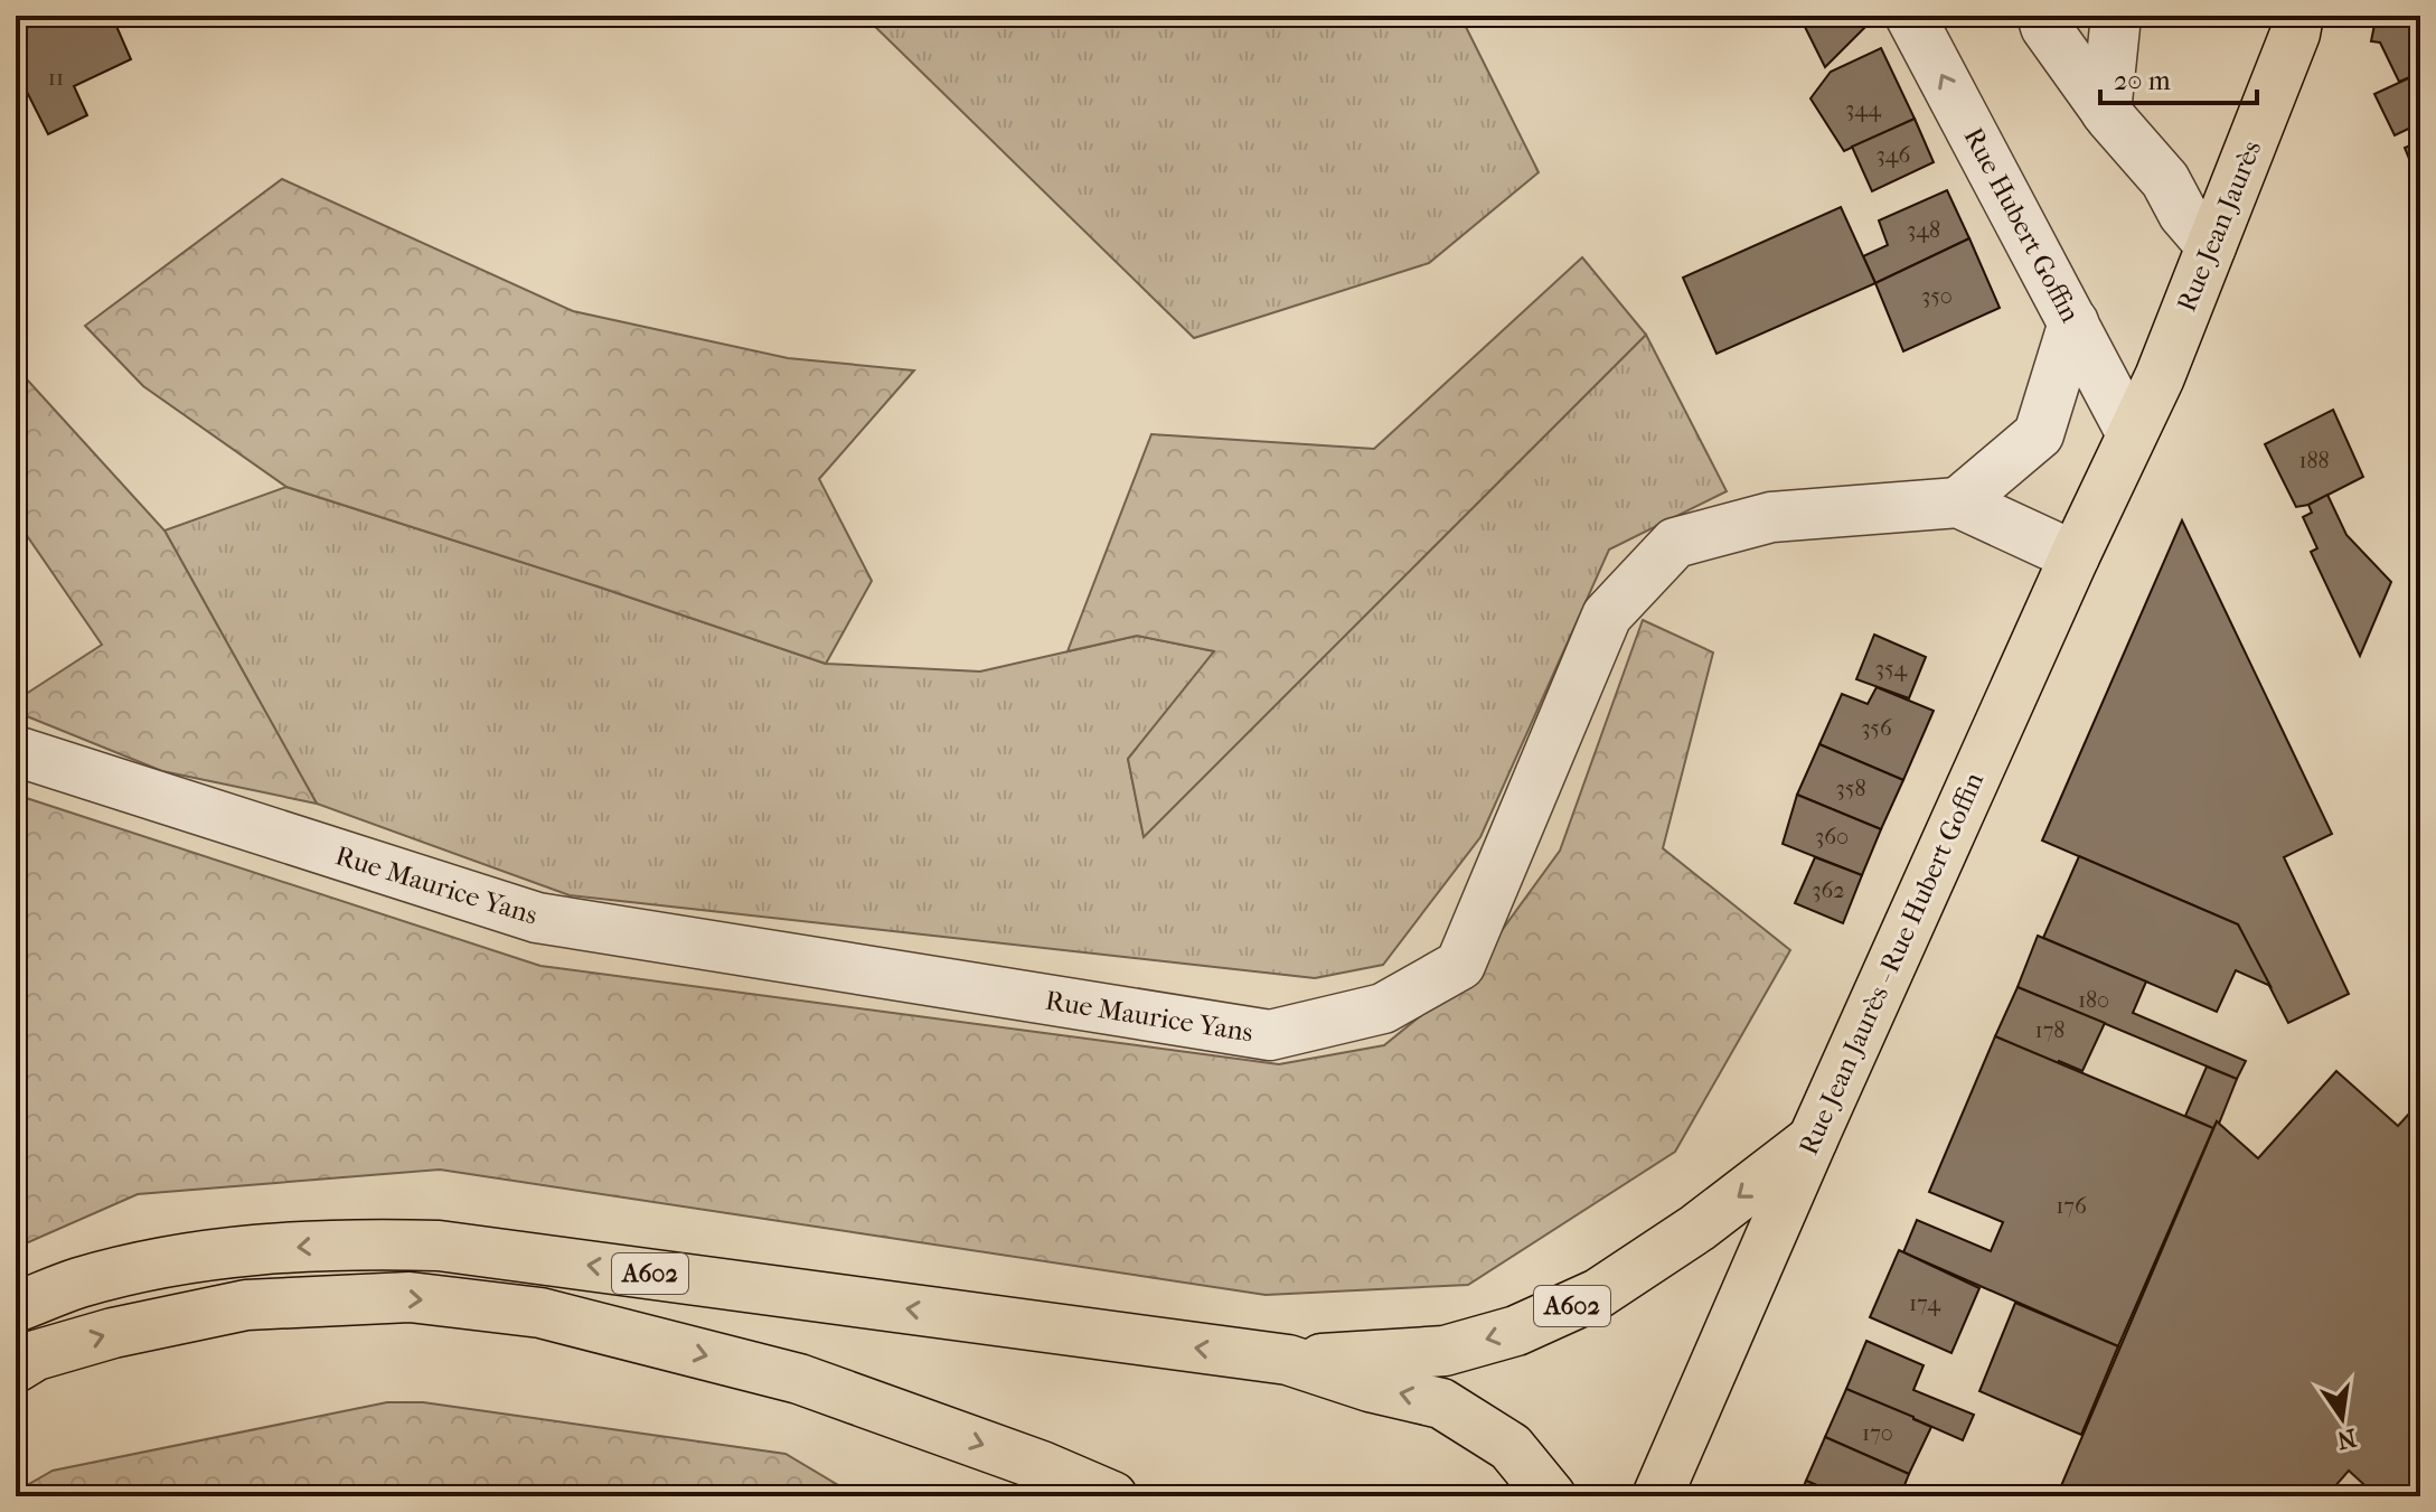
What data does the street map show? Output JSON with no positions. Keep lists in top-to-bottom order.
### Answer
{
  "streets": {
    "main road": ["Rue Jean Jaurès", "Rue Jean Jaurès - Rue Hubert Goffin", "A602"],
    "street": ["Rue Hubert Goffin", "Rue Maurice Yans"]
  },
  "crossings": [
    ["Rue Hubert Goffin", "Rue Jean Jaurès"],
    ["Rue Hubert Goffin", "Rue Jean Jaurès - Rue Hubert Goffin"],
    ["Rue Jean Jaurès", "Rue Jean Jaurès - Rue Hubert Goffin"],
    ["Rue Maurice Yans", "Rue Jean Jaurès - Rue Hubert Goffin"],
    ["Rue Jean Jaurès - Rue Hubert Goffin", "A602"]
  ],
  "house_numbers": [
    "11",
    "344",
    "346",
    "348",
    "350",
    "188",
    "354",
    "356",
    "358",
    "360",
    "362",
    "180",
    "178",
    "176",
    "174",
    "170"
  ],
  "scale_bar": "20 m",
  "north": "bottom"
}
